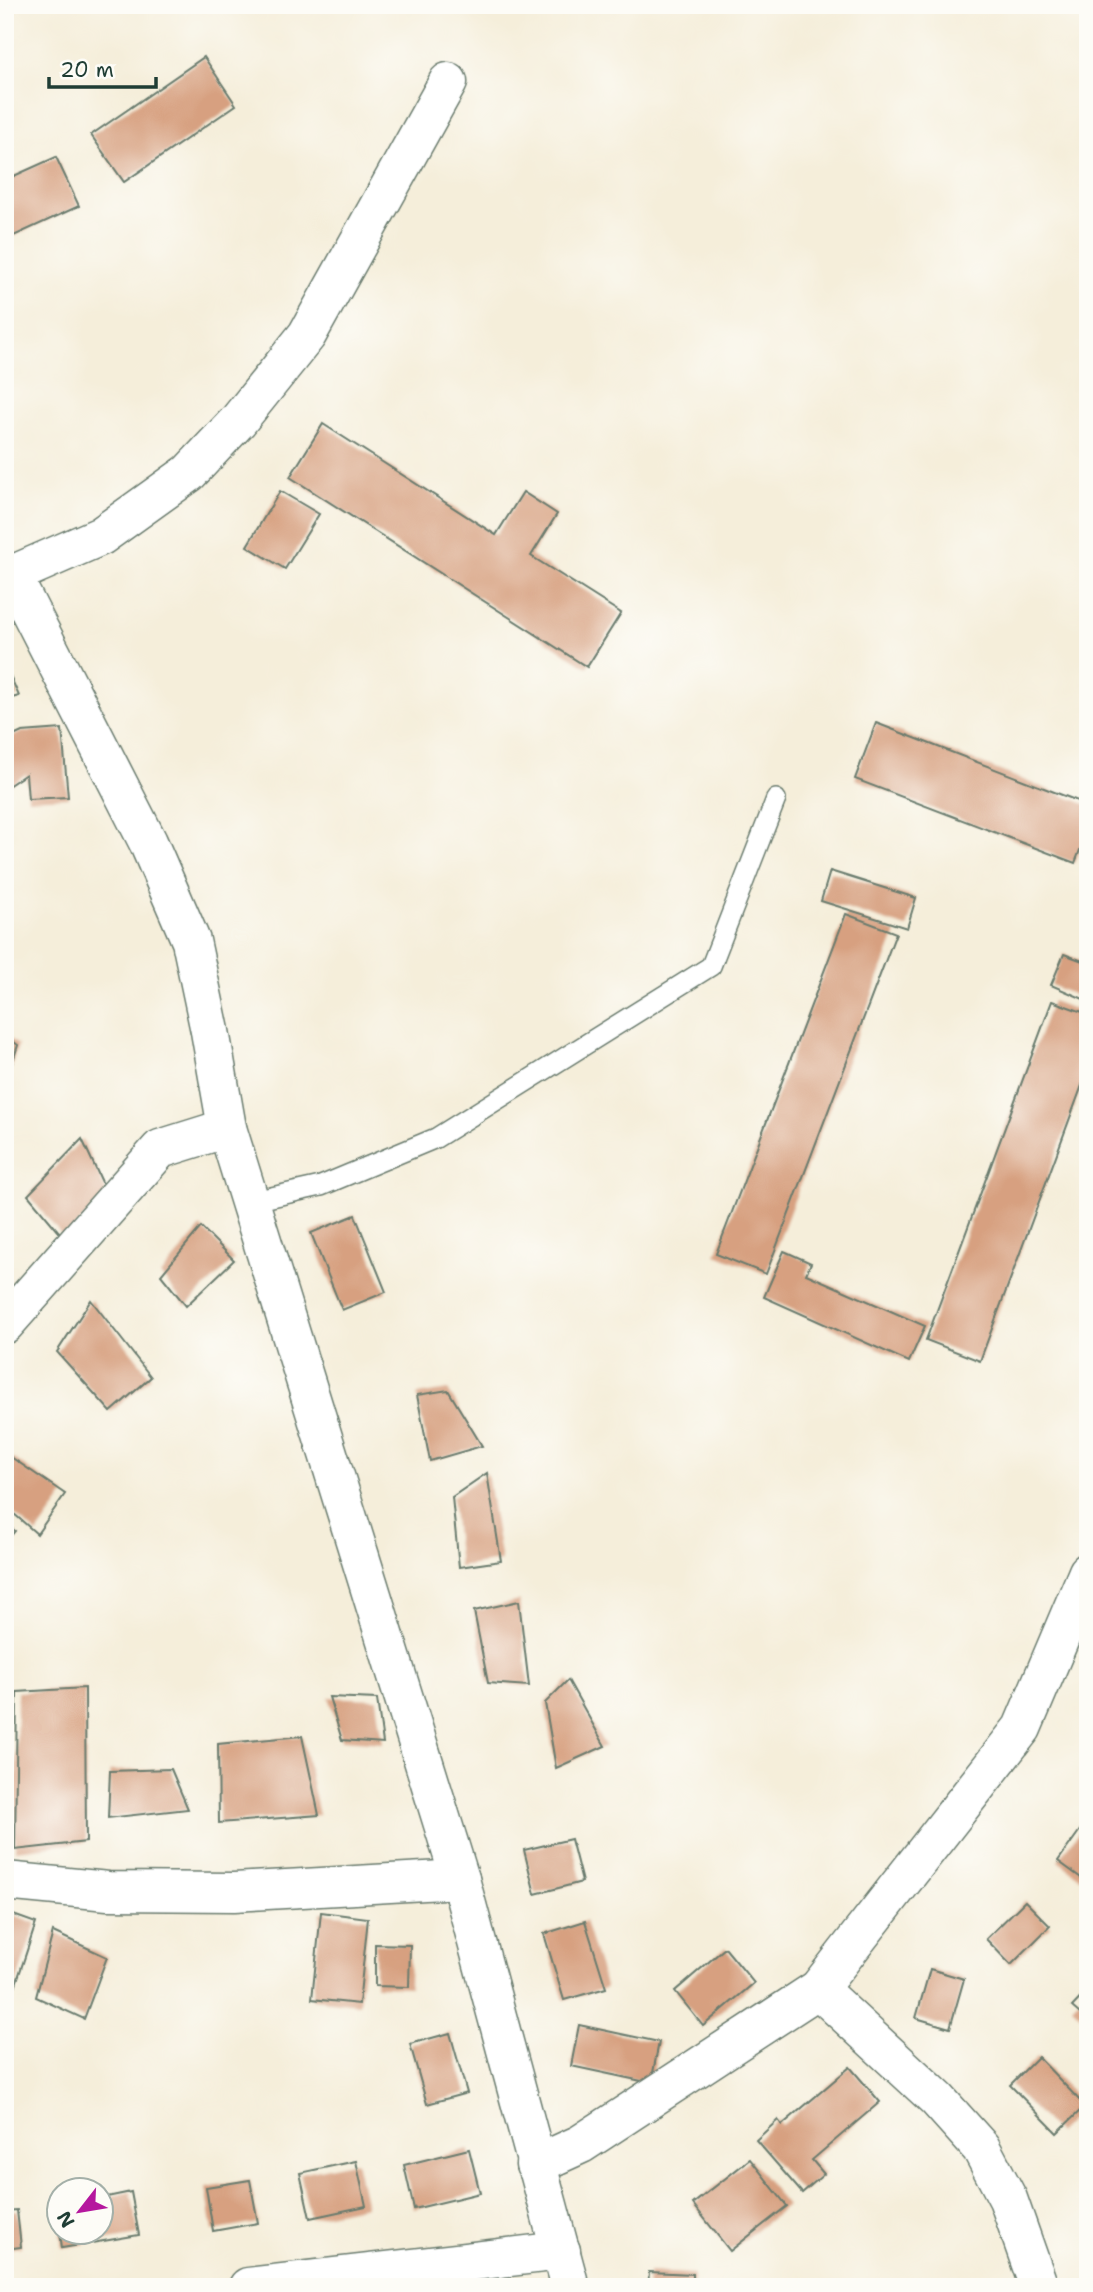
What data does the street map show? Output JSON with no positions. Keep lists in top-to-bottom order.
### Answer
{
  "scale_bar": "20 m",
  "north": "bottom left"
}
